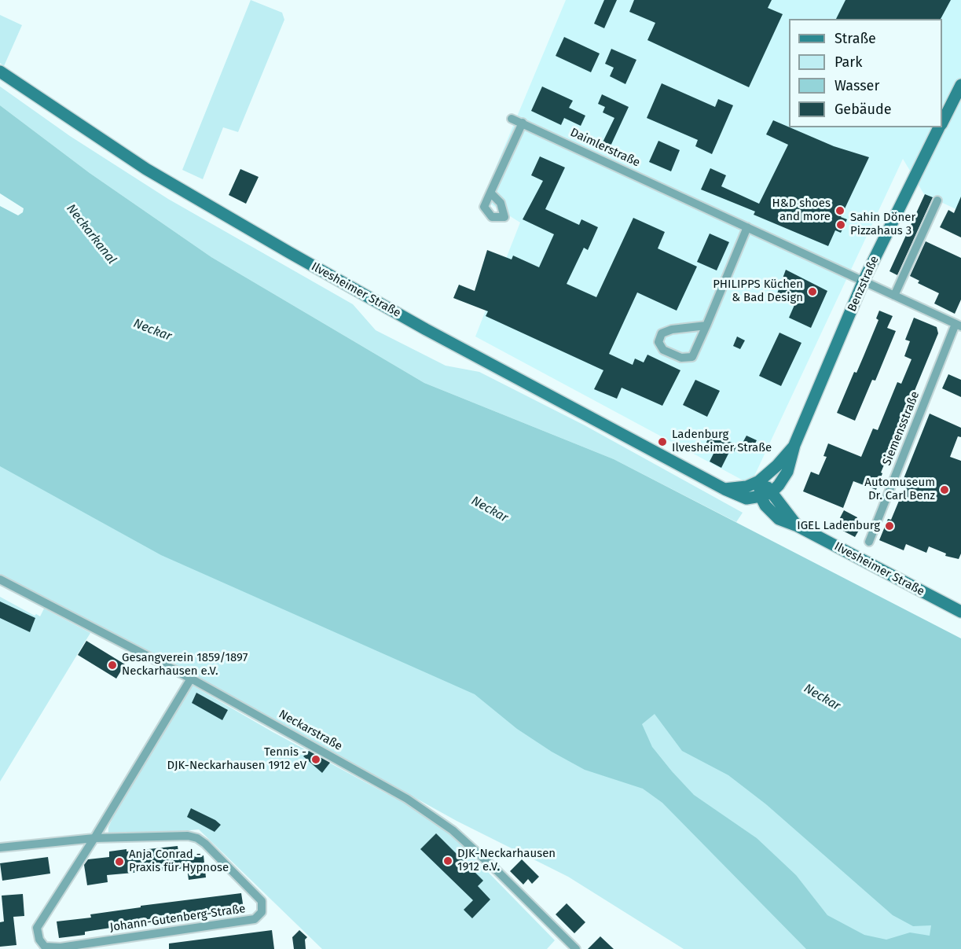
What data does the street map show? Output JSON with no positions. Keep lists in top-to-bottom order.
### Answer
{
  "streets": {
    "main road": ["Benzstraße", "Ilvesheimer Straße"],
    "street": [
      "Daimlerstraße",
      "Siemensstraße",
      "Neckarstraße",
      "Johann-Gutenberg-Straße"
    ]
  },
  "crossings": [
    ["Daimlerstraße", "Benzstraße"],
    ["Daimlerstraße", "Siemensstraße"],
    ["Benzstraße", "Ilvesheimer Straße"],
    ["Neckarstraße", "Johann-Gutenberg-Straße"]
  ],
  "water": ["Neckarkanal", "Neckar"],
  "places": [
    "H&D shoes and more",
    "Sahin Döner Pizzahaus 3",
    "PHILIPPS Küchen & Bad Design",
    "Ladenburg Ilvesheimer Straße",
    "Automuseum Dr. Carl Benz",
    "IGEL Ladenburg",
    "Gesangverein 1859/1897 Neckarhausen e.V.",
    "Tennis - DJK-Neckarhausen 1912 eV",
    "DJK-Neckarhausen 1912 e.V.",
    "Anja Conrad - Praxis für Hypnose"
  ],
  "legend": [
    "Straße",
    "Park",
    "Wasser",
    "Gebäude"
  ]
}
